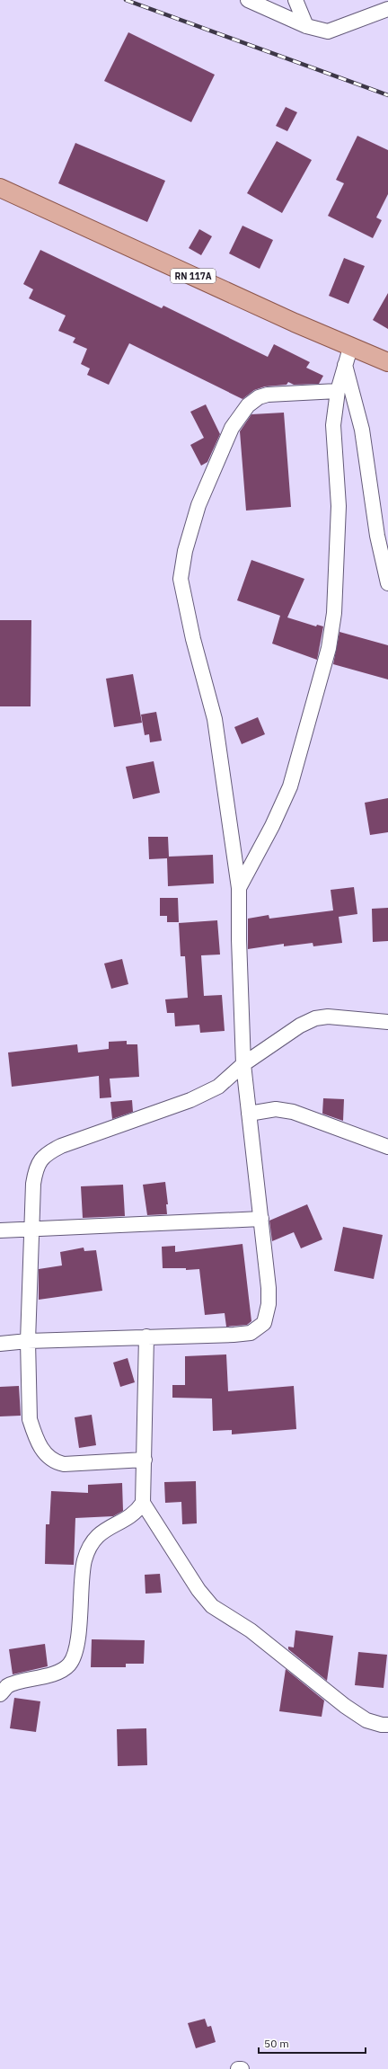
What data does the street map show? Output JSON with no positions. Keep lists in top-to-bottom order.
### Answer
{
  "streets": {
    "main road": ["RN 117A"]
  },
  "scale_bar": "50 m"
}
